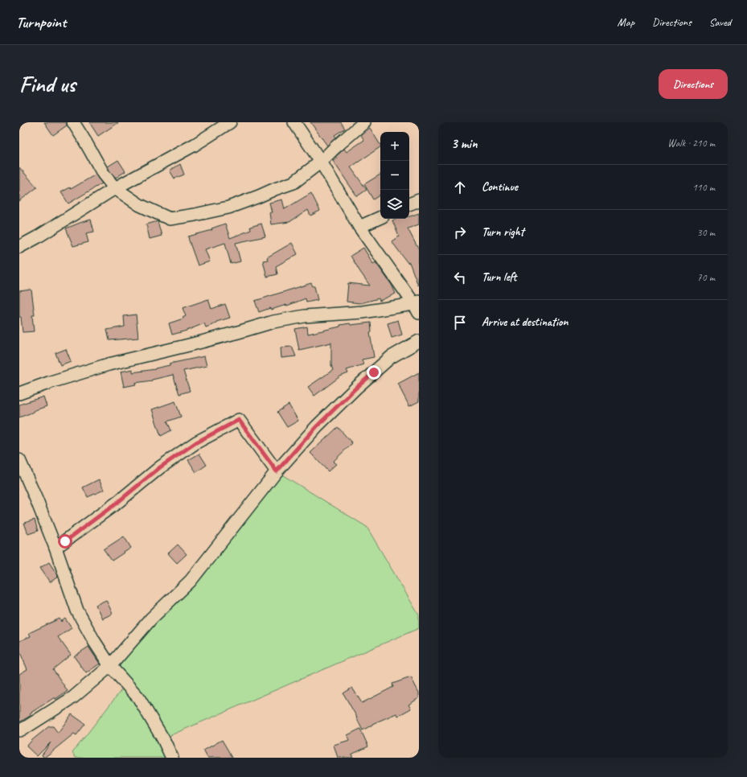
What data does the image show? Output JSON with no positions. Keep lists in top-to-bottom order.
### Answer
{
  "page": {
    "header": "Turnpoint",
    "nav": ["Map", "Directions", "Saved"],
    "buttons": "Directions",
    "title": "Find us",
    "heading": ["3 min", "Walk · 210 m"],
    "map_buttons": ["+", "−"],
    "list": [
      ["Continue", "110 m"],
      ["Turn right", "30 m"],
      ["Turn left", "70 m"],
      "Arrive at destination"
    ]
  }
}
